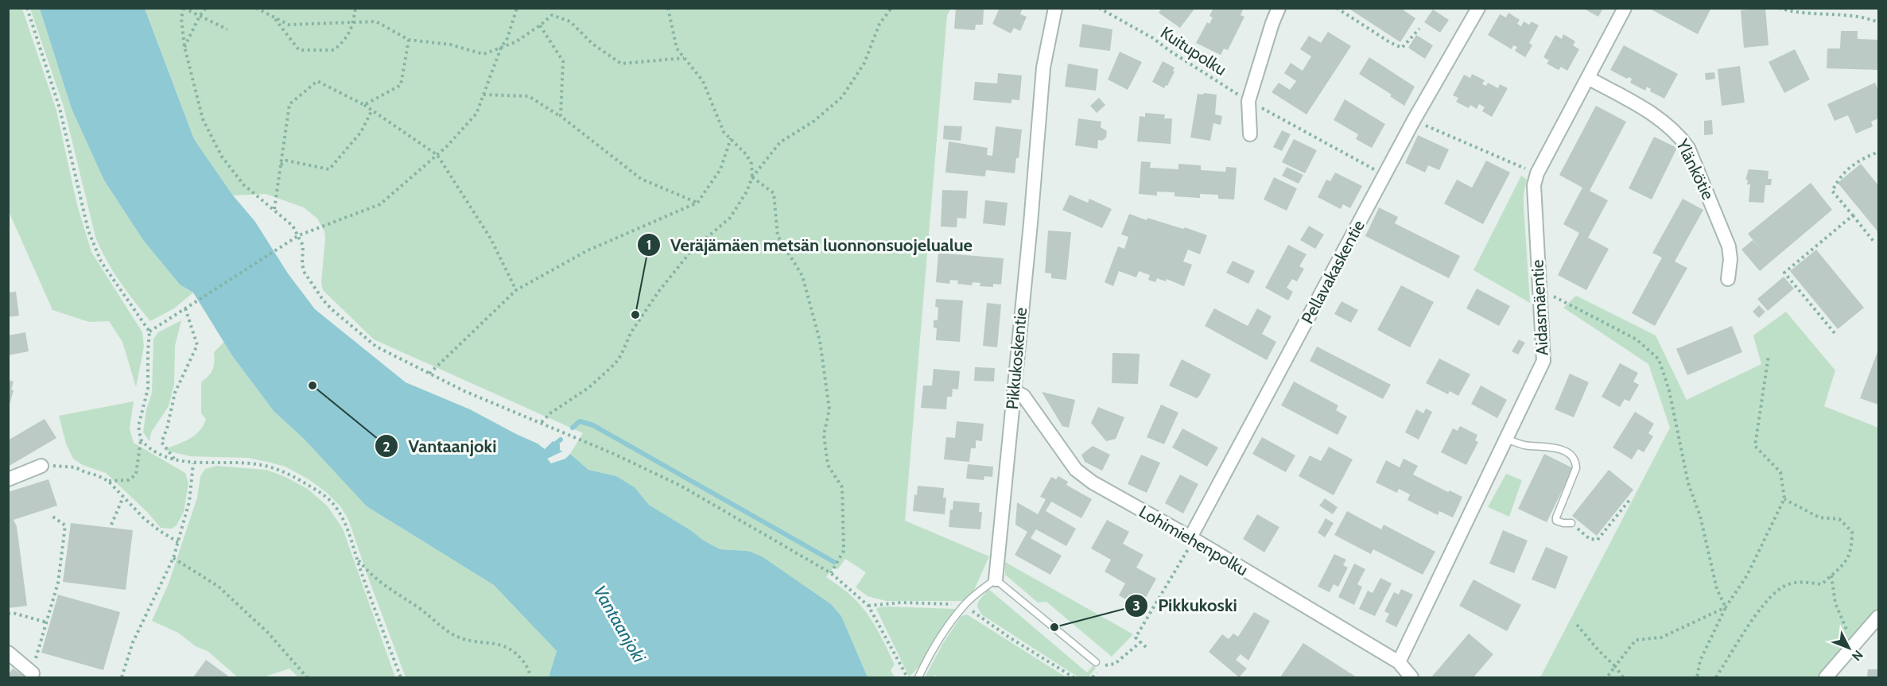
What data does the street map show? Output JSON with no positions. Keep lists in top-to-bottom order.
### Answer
{
  "streets": {
    "street": [
      "Ylänkötie",
      "Pellavakaskentie",
      "Aidasmäentie",
      "Pikkukoskentie",
      "Lohimiehenpolku"
    ],
    "path": ["Kuitupolku"]
  },
  "crossings": [
    ["Kuitupolku", "Pellavakaskentie"],
    ["Ylänkötie", "Aidasmäentie"],
    ["Pellavakaskentie", "Lohimiehenpolku"],
    ["Aidasmäentie", "Lohimiehenpolku"],
    ["Pikkukoskentie", "Lohimiehenpolku"]
  ],
  "water": ["Vantaanjoki"],
  "places": ["Veräjämäen metsän luonnonsuojelualue", "Vantaanjoki", "Pikkukoski"],
  "north": "bottom right"
}
